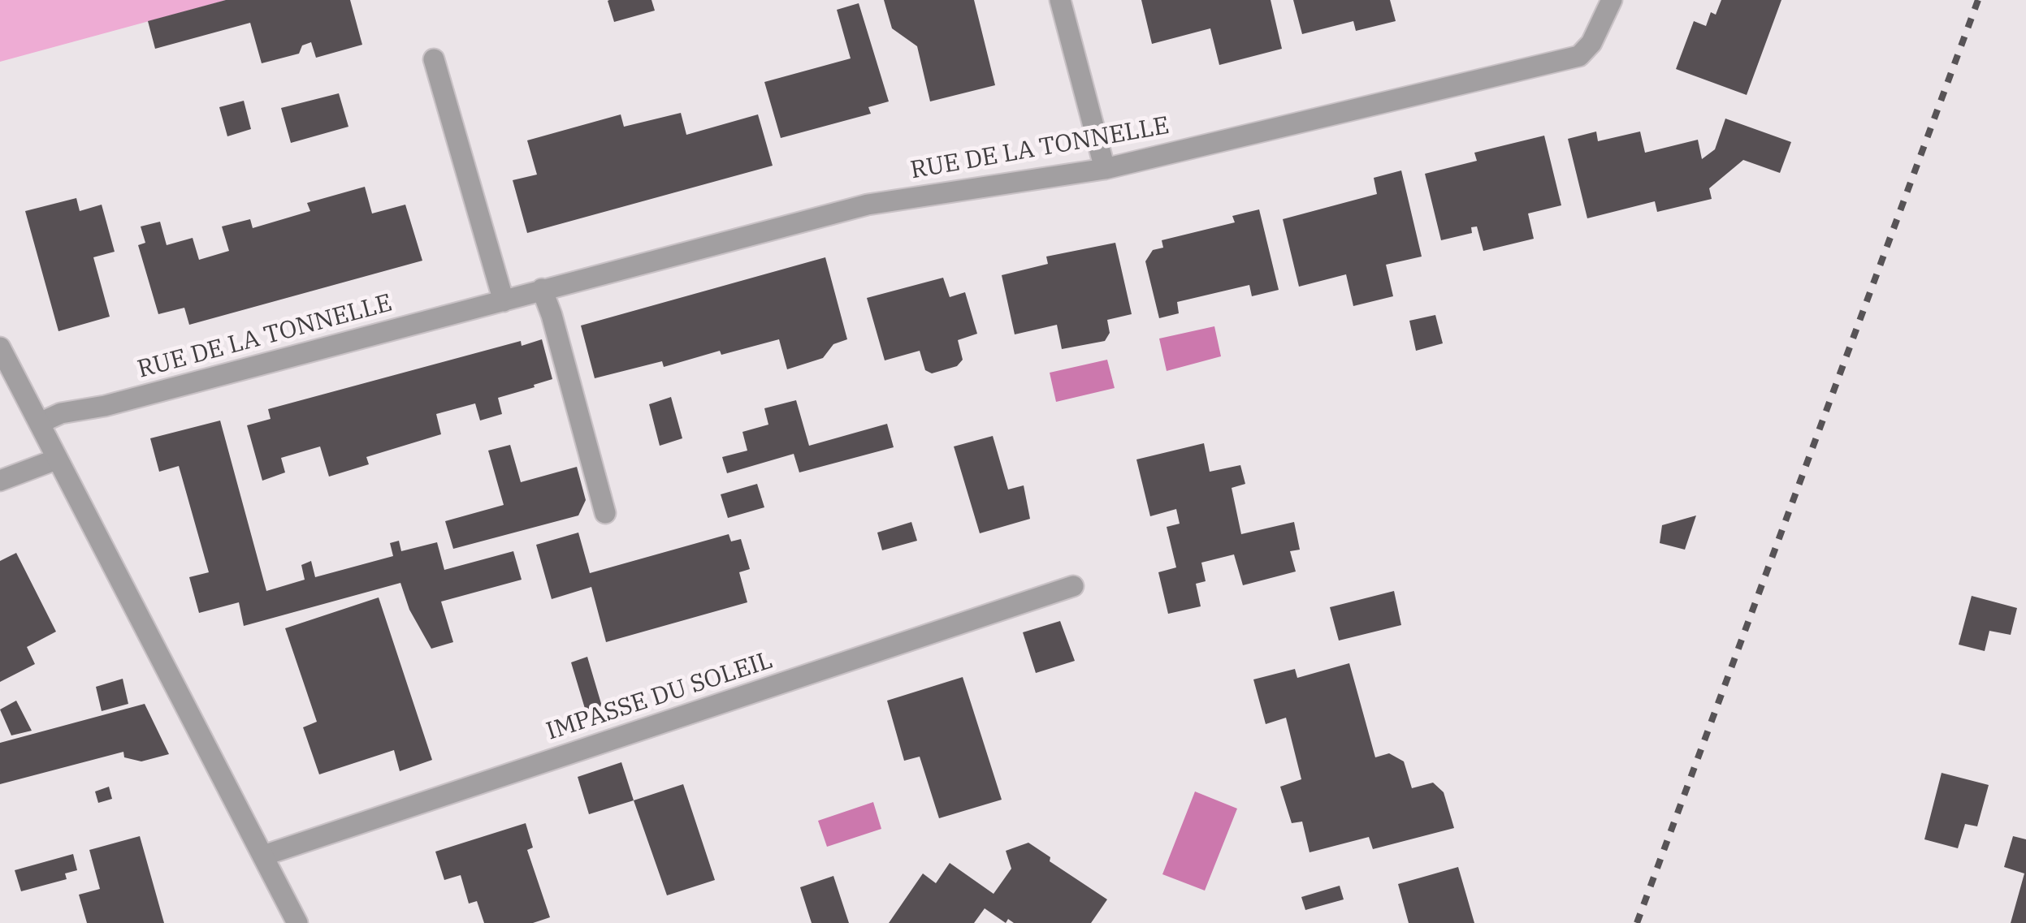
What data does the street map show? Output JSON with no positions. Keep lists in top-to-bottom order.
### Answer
{
  "streets": {
    "street": ["RUE DE LA TONNELLE", "IMPASSE DU SOLEIL"]
  }
}
